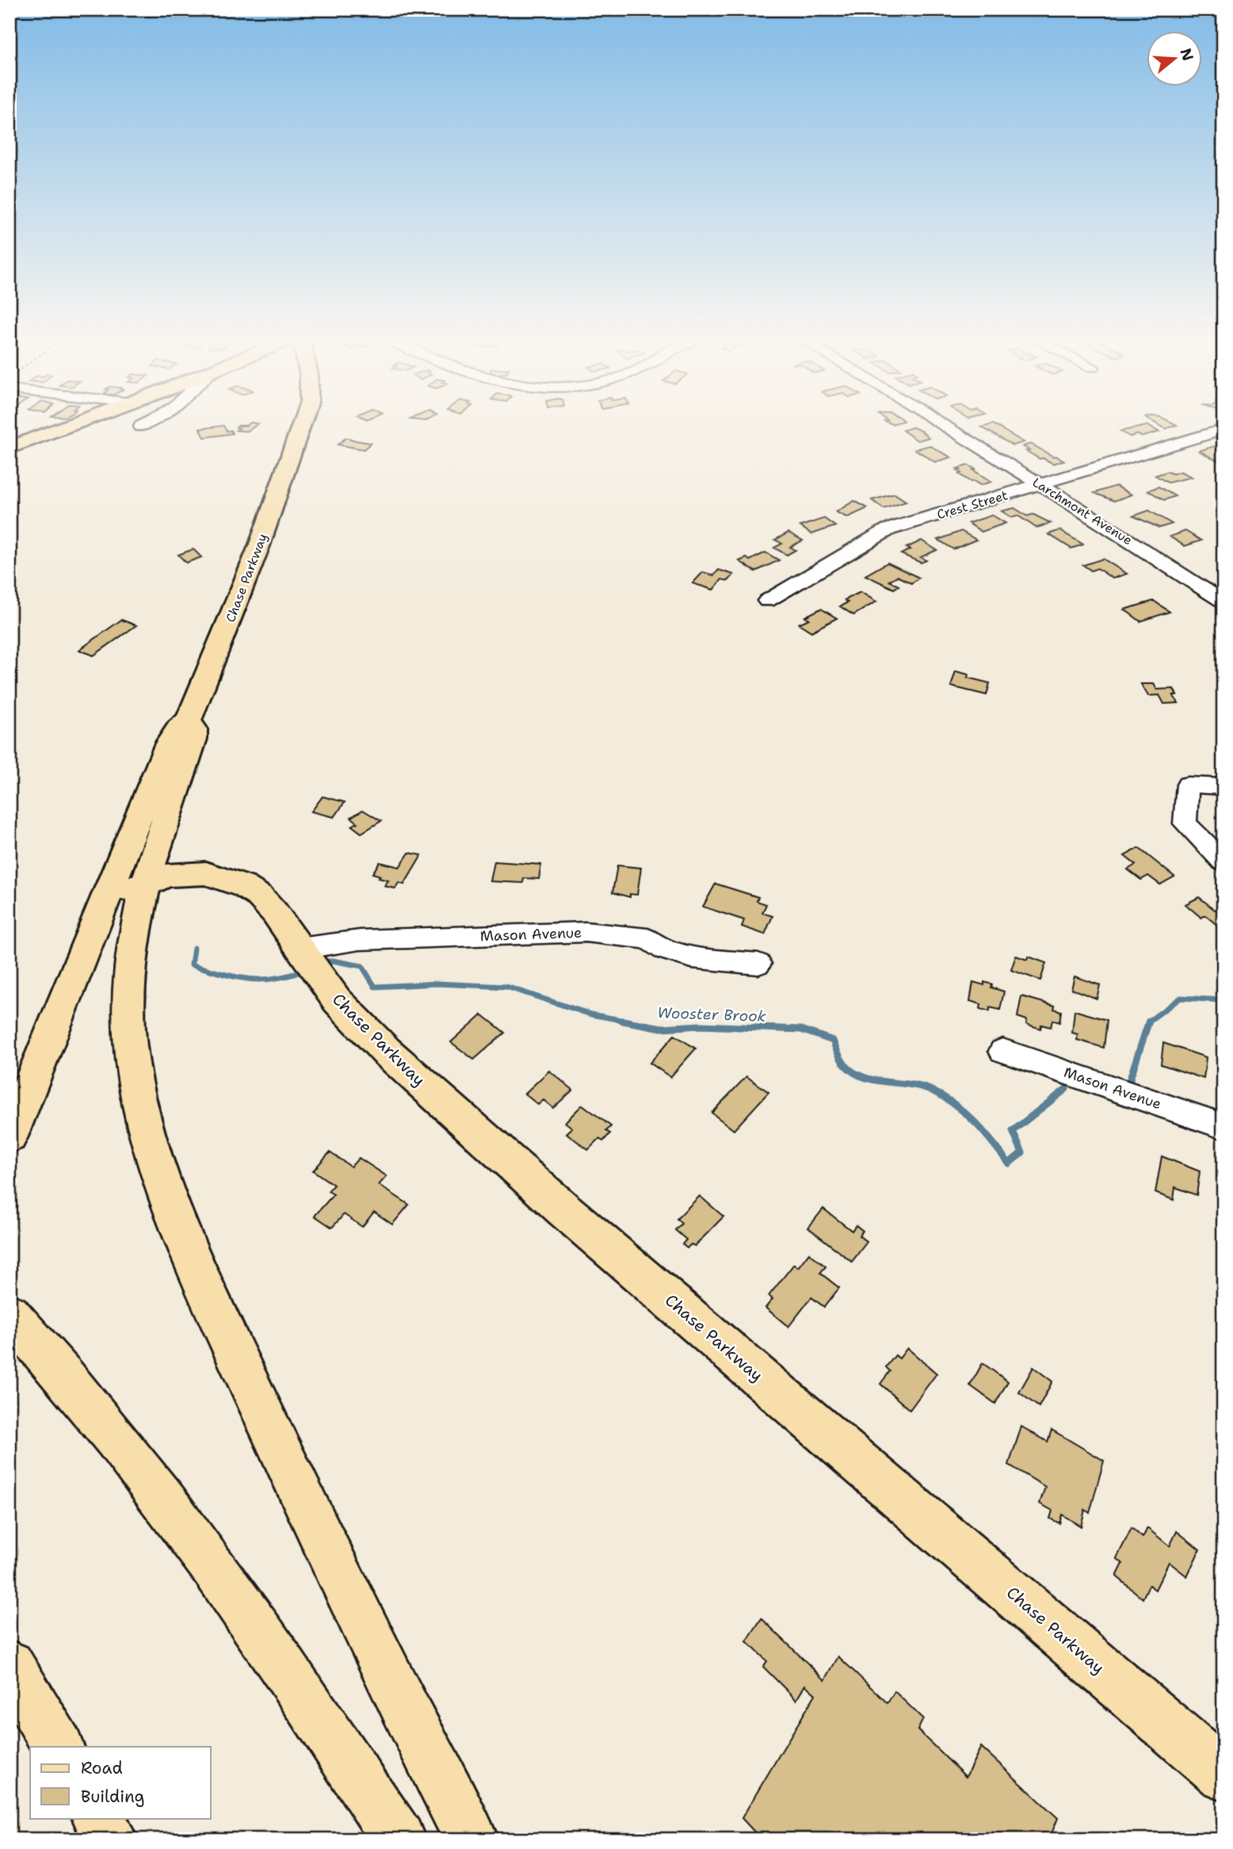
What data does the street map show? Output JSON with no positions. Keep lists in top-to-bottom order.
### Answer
{
  "streets": {
    "main road": ["Chase Parkway"],
    "street": ["Crest Street", "Larchmont Avenue", "Mason Avenue"]
  },
  "crossings": [
    ["Crest Street", "Larchmont Avenue"],
    ["Chase Parkway", "Mason Avenue"]
  ],
  "water": ["Wooster Brook"],
  "legend": ["Road", "Building"],
  "north": "right"
}
